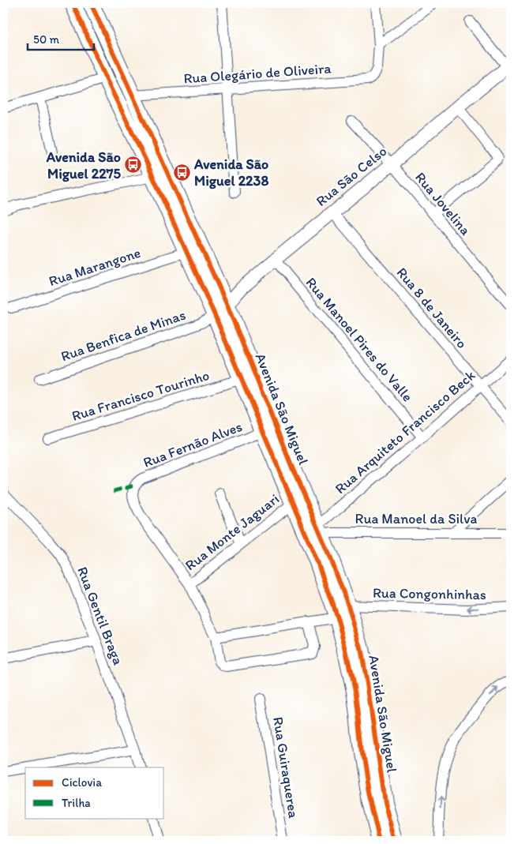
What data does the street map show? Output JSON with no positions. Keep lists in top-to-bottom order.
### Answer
{
  "streets": {
    "main road": ["Avenida São Miguel"],
    "street": [
      "Rua Olegário de Oliveira",
      "Rua São Celso",
      "Rua Jovelina",
      "Rua Marangone",
      "Rua 8 de Janeiro",
      "Rua Benfica de Minas",
      "Rua Manoel Pires do Valle",
      "Rua Francisco Tourinho",
      "Rua Arquiteto Francisco Beck",
      "Rua Fernão Alves",
      "Rua Manoel da Silva",
      "Rua Monte Jaguari",
      "Rua Congonhinhas",
      "Rua Gentil Braga",
      "Rua Guiraquerea"
    ]
  },
  "crossings": [
    ["Rua Olegário de Oliveira", "Avenida São Miguel"],
    ["Rua São Celso", "Rua Jovelina"],
    ["Rua São Celso", "Rua 8 de Janeiro"],
    ["Rua São Celso", "Rua Benfica de Minas"],
    ["Rua São Celso", "Rua Manoel Pires do Valle"],
    ["Rua São Celso", "Avenida São Miguel"],
    ["Rua Marangone", "Avenida São Miguel"],
    ["Rua 8 de Janeiro", "Rua Arquiteto Francisco Beck"],
    ["Rua Benfica de Minas", "Avenida São Miguel"],
    ["Rua Manoel Pires do Valle", "Rua Arquiteto Francisco Beck"],
    ["Rua Francisco Tourinho", "Avenida São Miguel"],
    ["Avenida São Miguel", "Rua Arquiteto Francisco Beck"],
    ["Avenida São Miguel", "Rua Fernão Alves"],
    ["Avenida São Miguel", "Rua Manoel da Silva"],
    ["Avenida São Miguel", "Rua Monte Jaguari"],
    ["Avenida São Miguel", "Rua Congonhinhas"],
    ["Rua Arquiteto Francisco Beck", "Rua Manoel da Silva"],
    ["Rua Fernão Alves", "Rua Monte Jaguari"]
  ],
  "one_way": ["Rua Congonhinhas"],
  "places": {
    "bus stop": ["Avenida São Miguel 2275", "Avenida São Miguel 2238"]
  },
  "legend": ["Ciclovia", "Trilha"],
  "scale_bar": "50 m"
}
